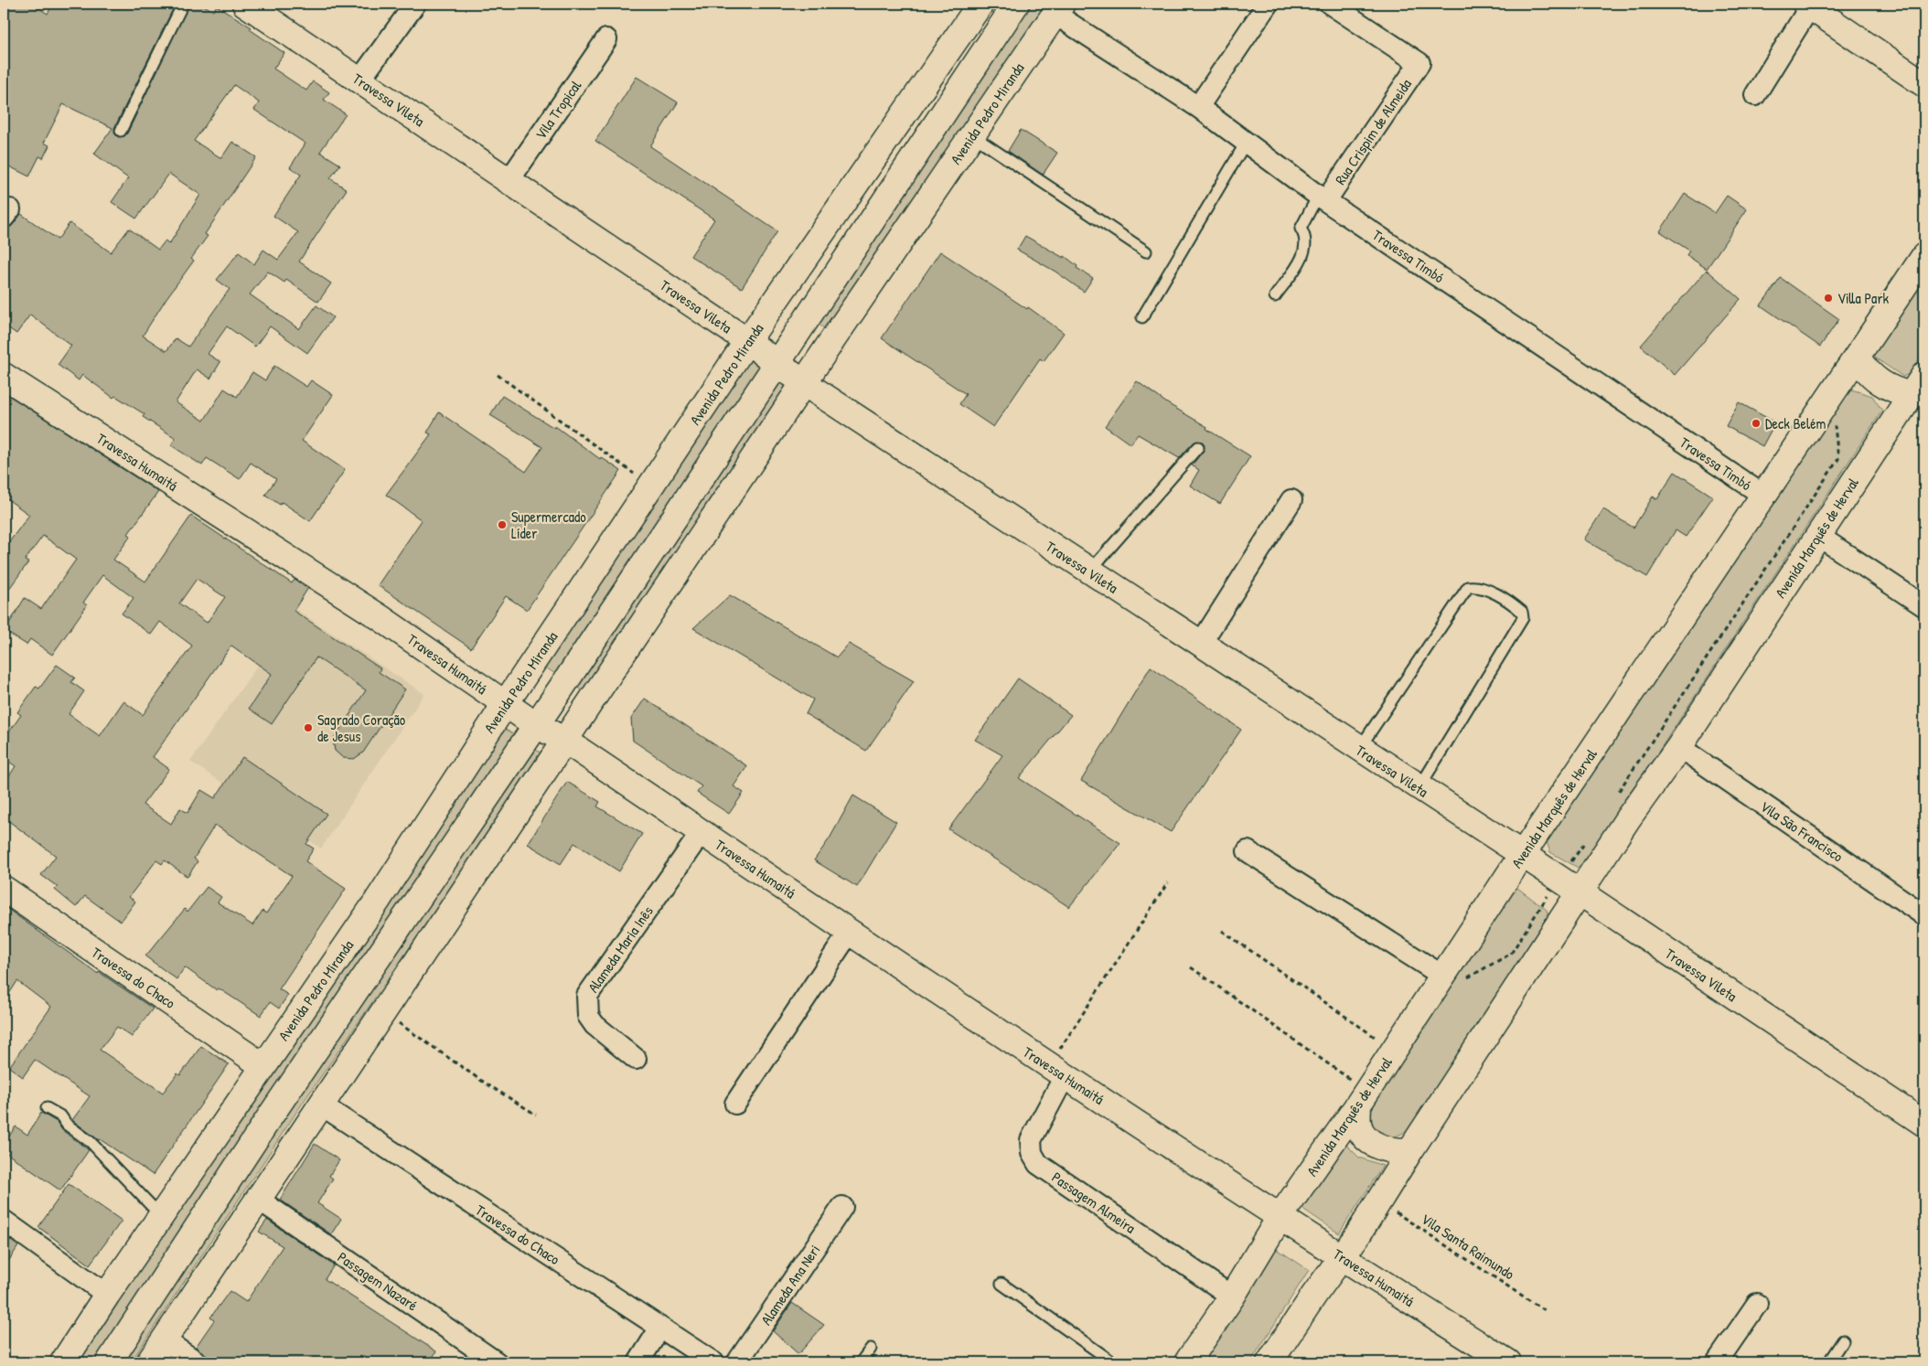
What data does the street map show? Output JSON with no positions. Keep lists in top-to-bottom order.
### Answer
{
  "streets": {
    "main road": [
      "Travessa Vileta",
      "Avenida Pedro Miranda",
      "Travessa Humaitá",
      "Avenida Marquês de Herval",
      "Travessa do Chaco"
    ],
    "street": [
      "Vila Tropical",
      "Rua Crispim de Almeida",
      "Travessa Timbó",
      "Vila São Francisco",
      "Alameda Maria Inês",
      "Passagem Almeira",
      "Passagem Nazaré",
      "Alameda Ana Neri"
    ],
    "path": ["Vila Santa Raimundo"]
  },
  "crossings": [
    ["Travessa Vileta", "Vila Tropical"],
    ["Travessa Vileta", "Avenida Pedro Miranda"],
    ["Travessa Vileta", "Avenida Marquês de Herval"],
    ["Avenida Pedro Miranda", "Travessa Timbó"],
    ["Avenida Pedro Miranda", "Travessa Humaitá"],
    ["Avenida Pedro Miranda", "Travessa do Chaco"],
    ["Avenida Pedro Miranda", "Passagem Nazaré"],
    ["Rua Crispim de Almeida", "Travessa Timbó"],
    ["Travessa Timbó", "Avenida Marquês de Herval"],
    ["Travessa Humaitá", "Avenida Marquês de Herval"],
    ["Travessa Humaitá", "Alameda Maria Inês"],
    ["Travessa Humaitá", "Passagem Almeira"],
    ["Avenida Marquês de Herval", "Vila São Francisco"],
    ["Avenida Marquês de Herval", "Passagem Almeira"],
    ["Avenida Marquês de Herval", "Vila Santa Raimundo"]
  ],
  "places": [
    "Villa Park",
    "Deck Belém",
    "Supermercado Líder",
    "Sagrado Coração de Jesus"
  ]
}
